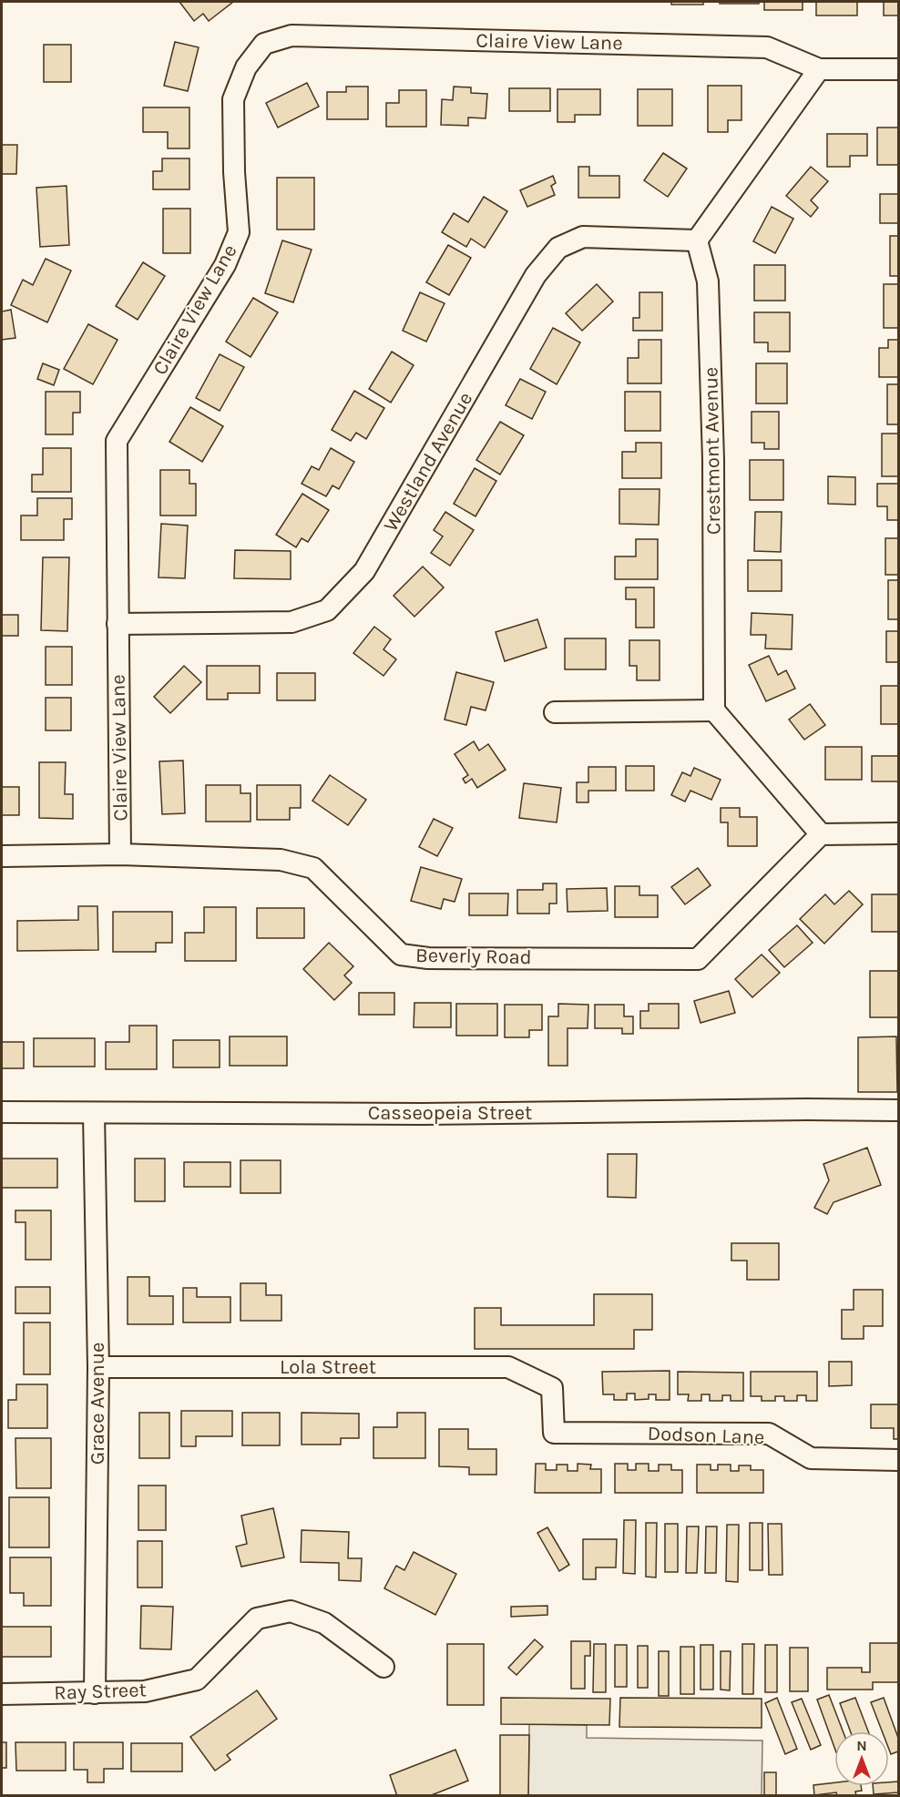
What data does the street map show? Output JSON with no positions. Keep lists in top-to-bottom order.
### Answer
{
  "streets": {
    "street": [
      "Claire View Lane",
      "Crestmont Avenue",
      "Westland Avenue",
      "Beverly Road",
      "Casseopeia Street",
      "Lola Street",
      "Grace Avenue",
      "Dodson Lane",
      "Ray Street"
    ]
  },
  "crossings": [
    ["Claire View Lane", "Westland Avenue"],
    ["Claire View Lane", "Beverly Road"],
    ["Crestmont Avenue", "Westland Avenue"],
    ["Casseopeia Street", "Grace Avenue"],
    ["Lola Street", "Grace Avenue"],
    ["Lola Street", "Dodson Lane"],
    ["Grace Avenue", "Ray Street"]
  ],
  "north": "top"
}
